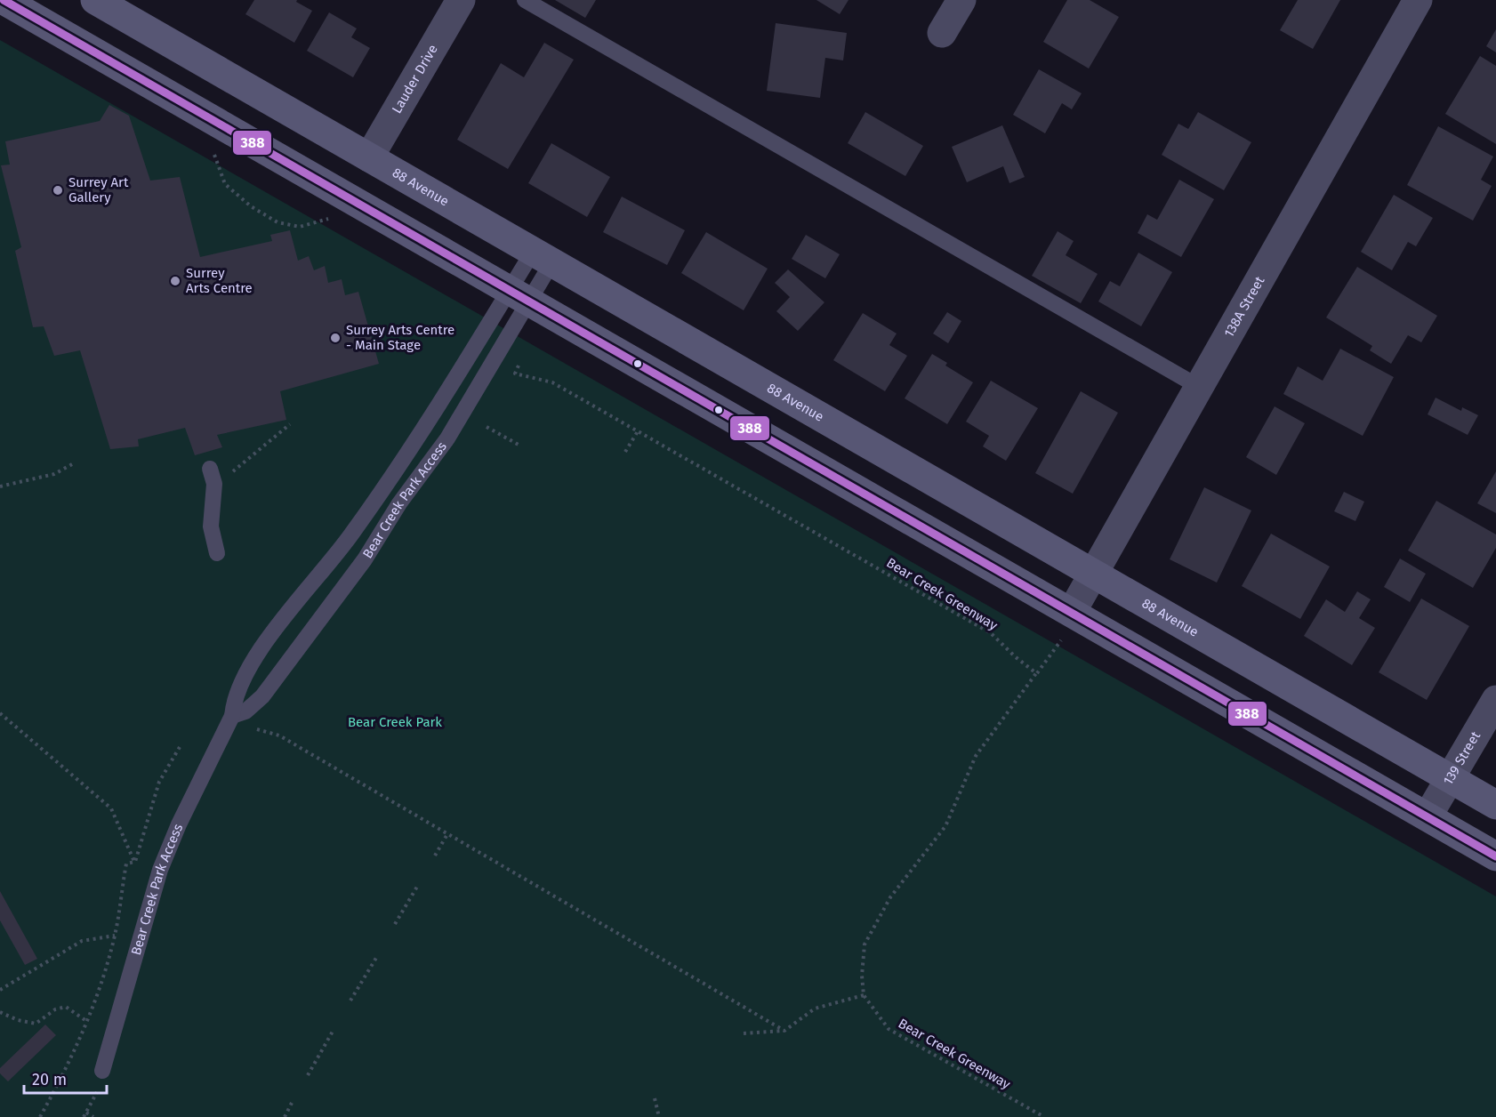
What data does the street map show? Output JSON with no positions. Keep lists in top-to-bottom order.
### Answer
{
  "streets": {
    "main road": ["88 Avenue"],
    "street": ["Lauder Drive", "138A Street", "139 Street"],
    "lane": ["Bear Creek Park Access"],
    "path": ["Bear Creek Greenway"]
  },
  "crossings": [
    ["Lauder Drive", "88 Avenue"],
    ["88 Avenue", "138A Street"],
    ["88 Avenue", "Bear Creek Park Access"],
    ["88 Avenue", "139 Street"]
  ],
  "parks": ["Bear Creek Park"],
  "places": ["Surrey Art Gallery", "Surrey Arts Centre", "Surrey Arts Centre - Main Stage"],
  "lines": ["transit line 388"],
  "scale_bar": "20 m"
}
